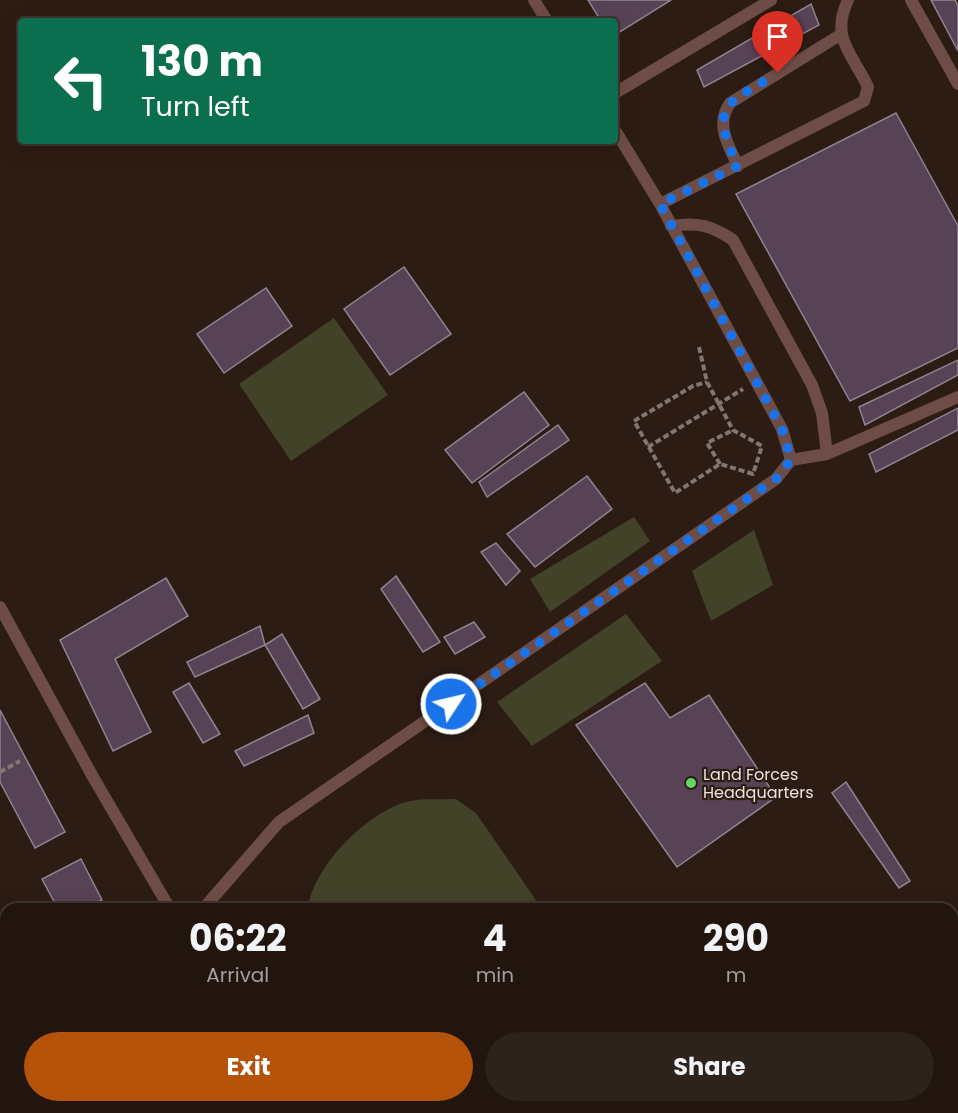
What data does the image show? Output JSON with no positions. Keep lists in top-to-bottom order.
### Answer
{
  "places": ["Land Forces Headquarters"],
  "page": {
    "turn": ["130 m", "Turn left"],
    "eta": [
      "06:22",
      "Arrival",
      "4",
      "min",
      "290",
      "m"
    ],
    "buttons": ["Exit", "Share"]
  }
}
